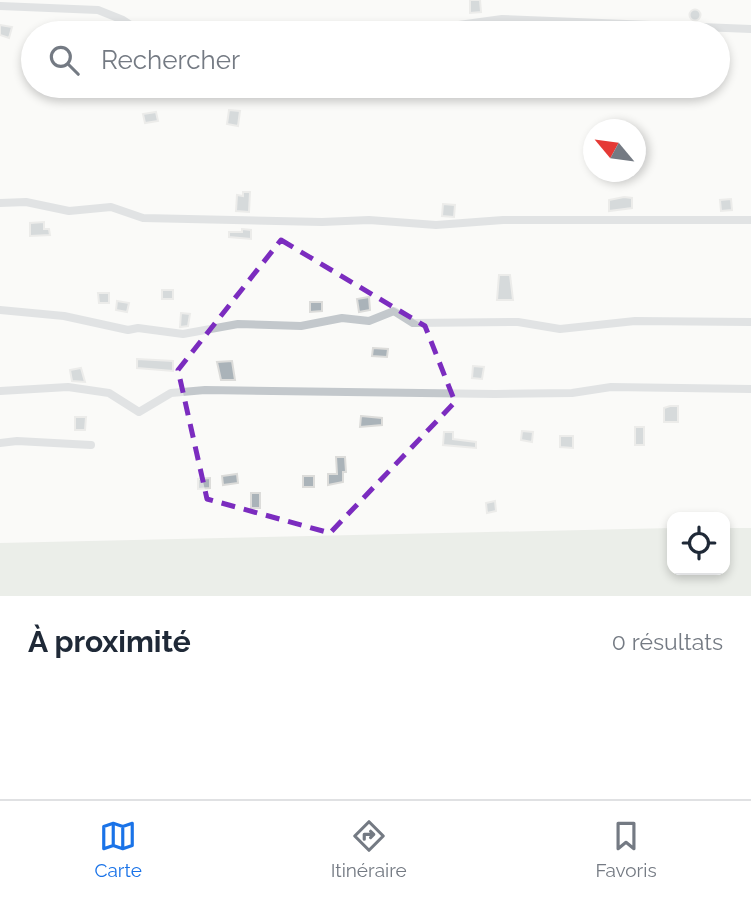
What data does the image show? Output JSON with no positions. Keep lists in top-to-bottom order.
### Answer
{
  "north": "top left",
  "page": {
    "search": "Rechercher",
    "heading": ["À proximité", "0 résultats"],
    "nav": ["Carte", "Itinéraire", "Favoris"]
  }
}
